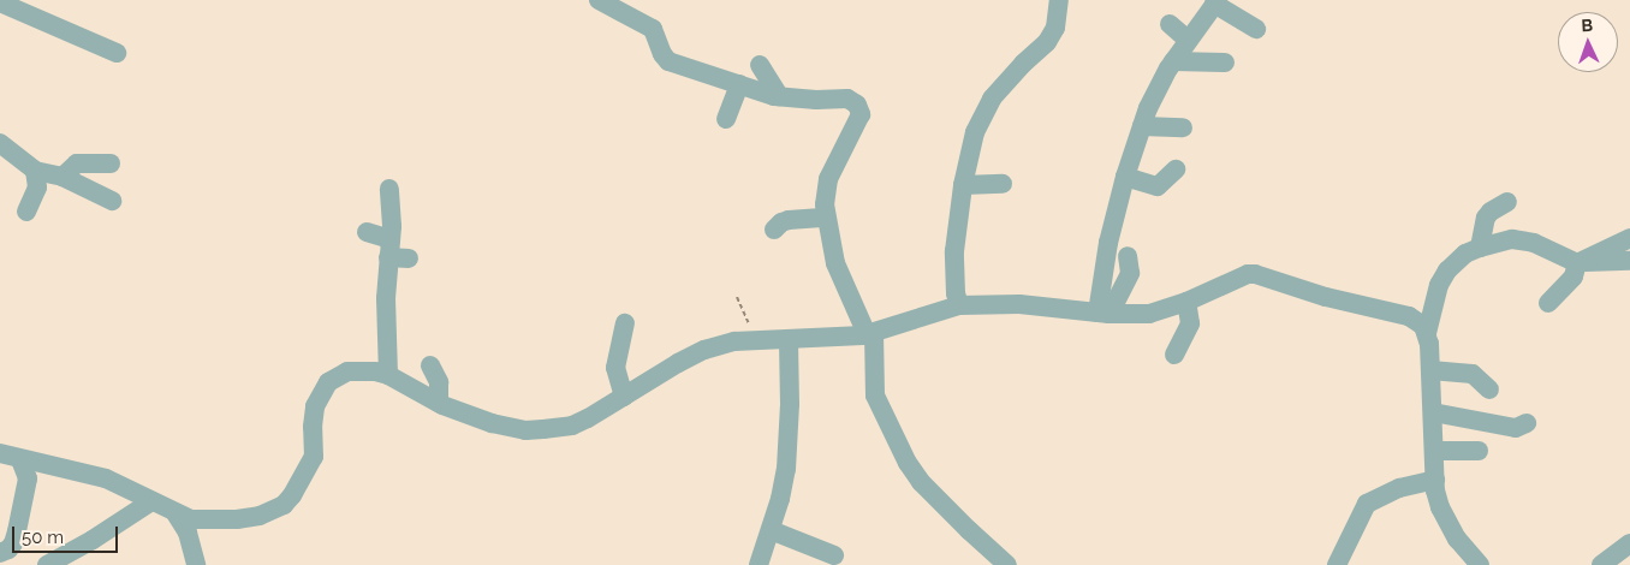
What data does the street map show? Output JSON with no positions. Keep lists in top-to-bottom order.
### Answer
{
  "scale_bar": "50 m",
  "north": "top"
}
